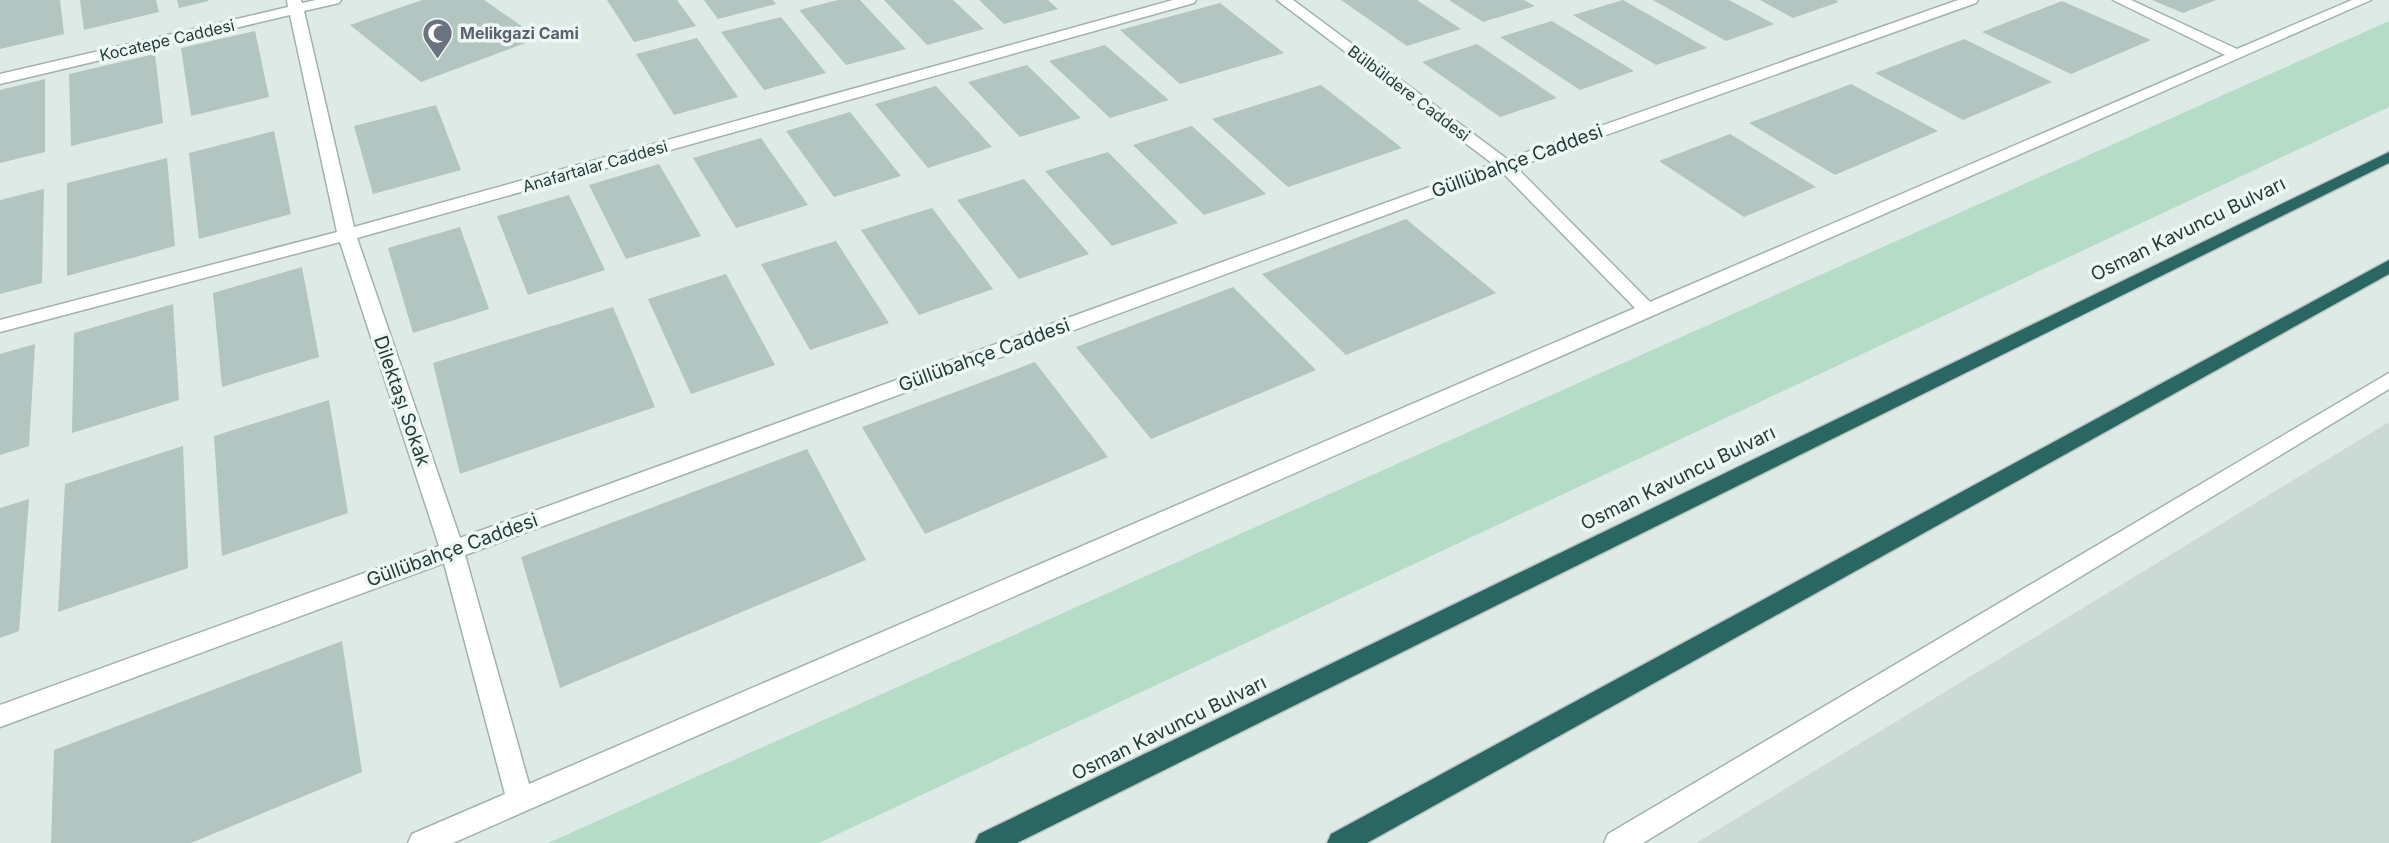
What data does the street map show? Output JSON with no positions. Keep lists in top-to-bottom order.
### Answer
{
  "streets": {
    "highway": ["Osman Kavuncu Bulvarı"],
    "street": [
      "Kocatepe Caddesi",
      "Bülbüldere Caddesi",
      "Güllübahçe Caddesi",
      "Anafartalar Caddesi",
      "Dilektaşı Sokak"
    ]
  },
  "crossings": [
    ["Kocatepe Caddesi", "Dilektaşı Sokak"],
    ["Bülbüldere Caddesi", "Güllübahçe Caddesi"],
    ["Güllübahçe Caddesi", "Dilektaşı Sokak"],
    ["Anafartalar Caddesi", "Dilektaşı Sokak"]
  ],
  "places": {
    "mosque": ["Melikgazi Cami"]
  }
}
